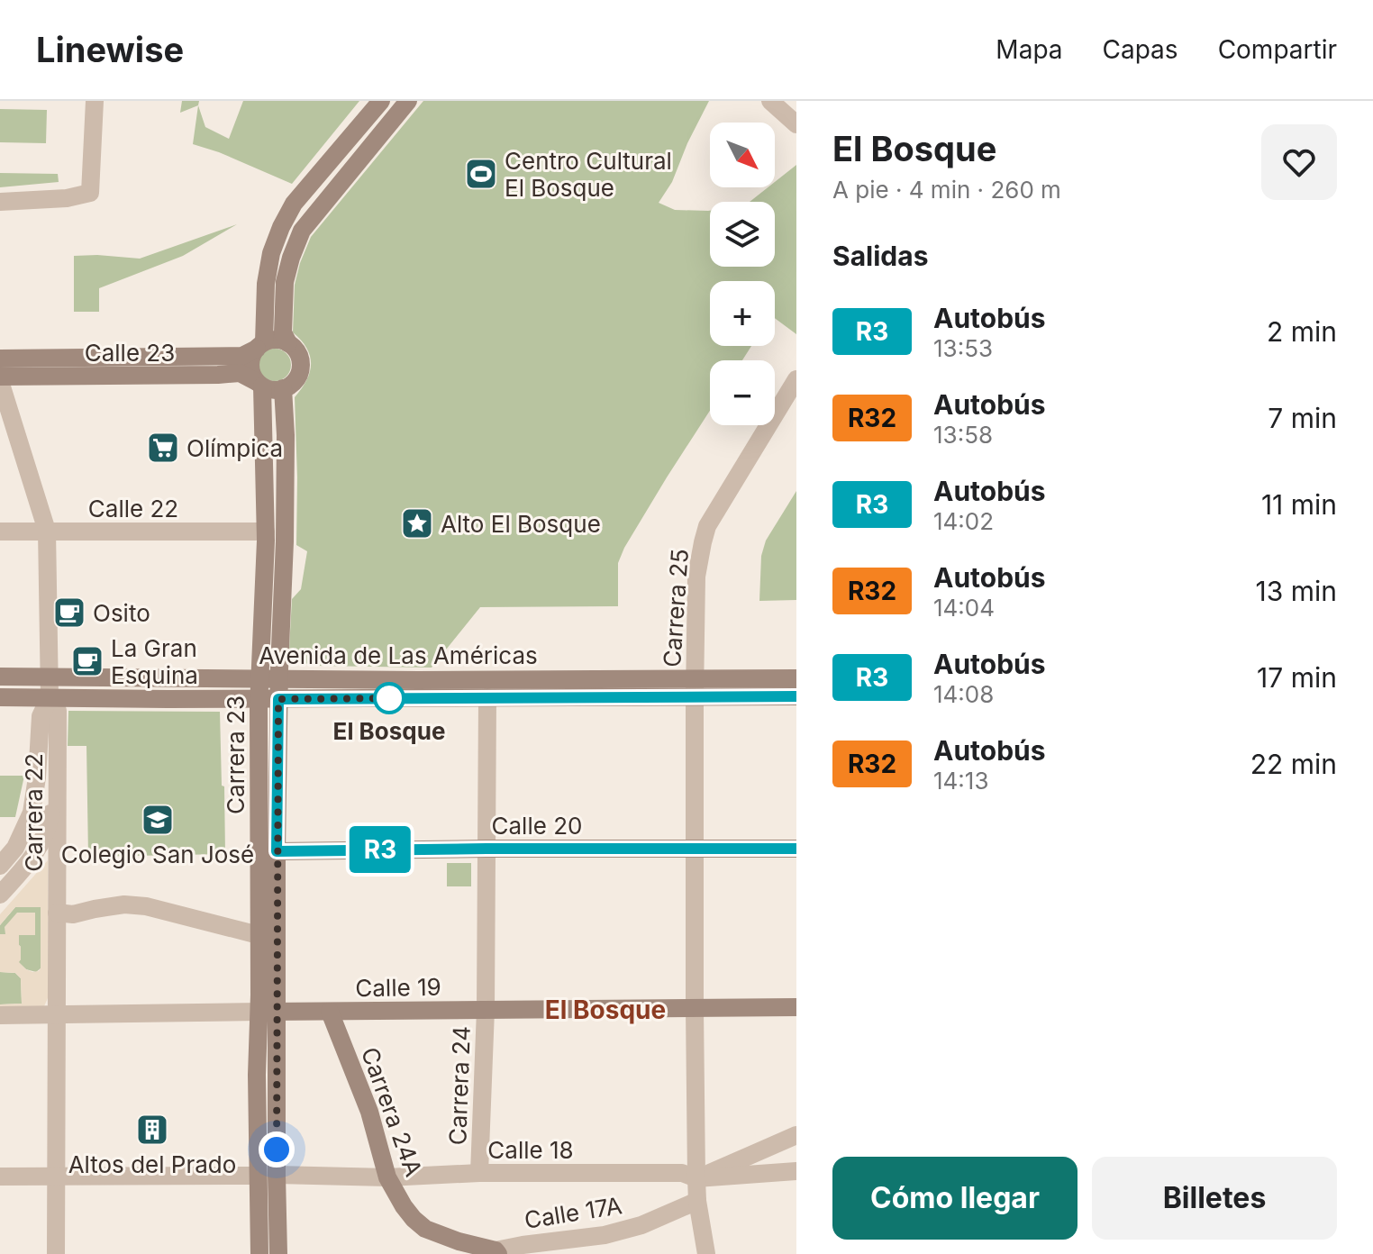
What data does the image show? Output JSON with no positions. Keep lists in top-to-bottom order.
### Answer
{
  "streets": {
    "main road": [
      "Calle 23",
      "Avenida de Las Américas",
      "Carrera 23",
      "Calle 20",
      "Calle 19",
      "Carrera 24A"
    ],
    "street": [
      "Calle 22",
      "Carrera 25",
      "Carrera 22",
      "Carrera 24",
      "Calle 18",
      "Calle 17A"
    ]
  },
  "crossings": [
    ["Calle 23", "Carrera 23"],
    ["Calle 23", "Carrera 22"],
    ["Calle 22", "Carrera 23"],
    ["Calle 22", "Carrera 22"],
    ["Carrera 25", "Avenida de Las Américas"],
    ["Carrera 25", "Calle 20"],
    ["Carrera 25", "Calle 19"],
    ["Carrera 25", "Calle 18"],
    ["Carrera 25", "Calle 17A"],
    ["Avenida de Las Américas", "Carrera 23"],
    ["Avenida de Las Américas", "Carrera 22"],
    ["Avenida de Las Américas", "Carrera 24"],
    ["Carrera 23", "Calle 20"],
    ["Carrera 23", "Calle 19"],
    ["Carrera 23", "Calle 18"],
    ["Carrera 22", "Calle 19"],
    ["Calle 20", "Carrera 24"],
    ["Calle 19", "Carrera 24"],
    ["Calle 19", "Carrera 24A"],
    ["Carrera 24", "Calle 18"],
    ["Carrera 24A", "Calle 18"],
    ["Carrera 24A", "Calle 17A"]
  ],
  "districts": ["El Bosque"],
  "places": {
    "sports": ["Centro Cultural El Bosque"],
    "supermarket": ["Olímpica"],
    "place": ["Alto El Bosque"],
    "cafe": ["Osito", "La Gran Esquina"],
    "other": ["El Bosque"],
    "school or university": ["Colegio San José"],
    "building": ["Altos del Prado"]
  },
  "lines": ["bus line R3"],
  "north": "bottom right",
  "page": {
    "header": "Linewise",
    "nav": ["Mapa", "Capas", "Compartir"],
    "on_map": "R3",
    "heading": [
      ["El Bosque", "A pie · 4 min · 260 m"],
      "Salidas"
    ],
    "map_buttons": ["+", "−"],
    "list": [
      {
        "mark": "R3",
        "name": "Autobús",
        "note": "13:53",
        "value": "2 min"
      },
      {
        "mark": "R32",
        "name": "Autobús",
        "note": "13:58",
        "value": "7 min"
      },
      {
        "mark": "R3",
        "name": "Autobús",
        "note": "14:02",
        "value": "11 min"
      },
      {
        "mark": "R32",
        "name": "Autobús",
        "note": "14:04",
        "value": "13 min"
      },
      {
        "mark": "R3",
        "name": "Autobús",
        "note": "14:08",
        "value": "17 min"
      },
      {
        "mark": "R32",
        "name": "Autobús",
        "note": "14:13",
        "value": "22 min"
      }
    ],
    "buttons": ["Cómo llegar", "Billetes"]
  }
}
